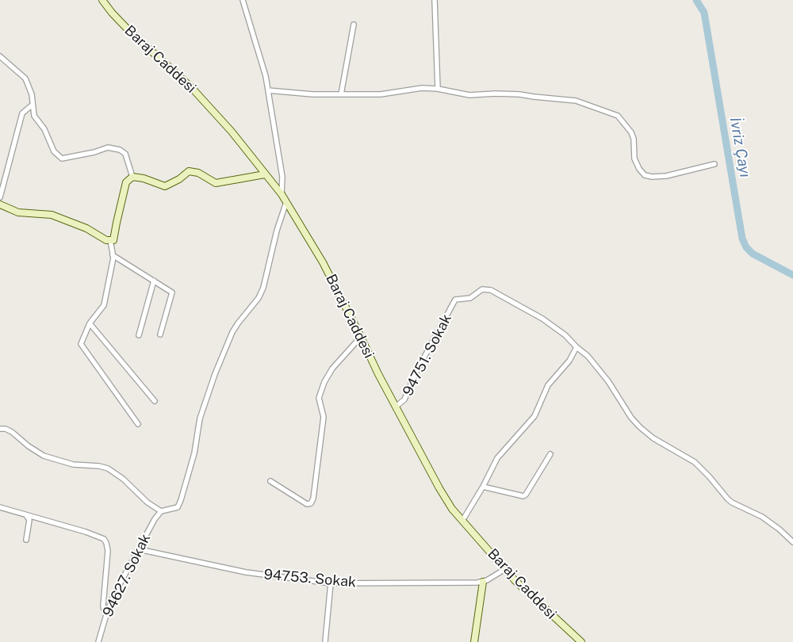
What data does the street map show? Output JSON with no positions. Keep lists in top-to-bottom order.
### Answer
{
  "streets": {
    "main road": ["Baraj Caddesi"],
    "street": ["94751. Sokak", "94627. Sokak", "94753. Sokak"]
  },
  "crossings": [
    ["Baraj Caddesi", "94751. Sokak"],
    ["Baraj Caddesi", "94753. Sokak"],
    ["94627. Sokak", "94753. Sokak"]
  ],
  "water": ["İvriz Çayı"]
}
